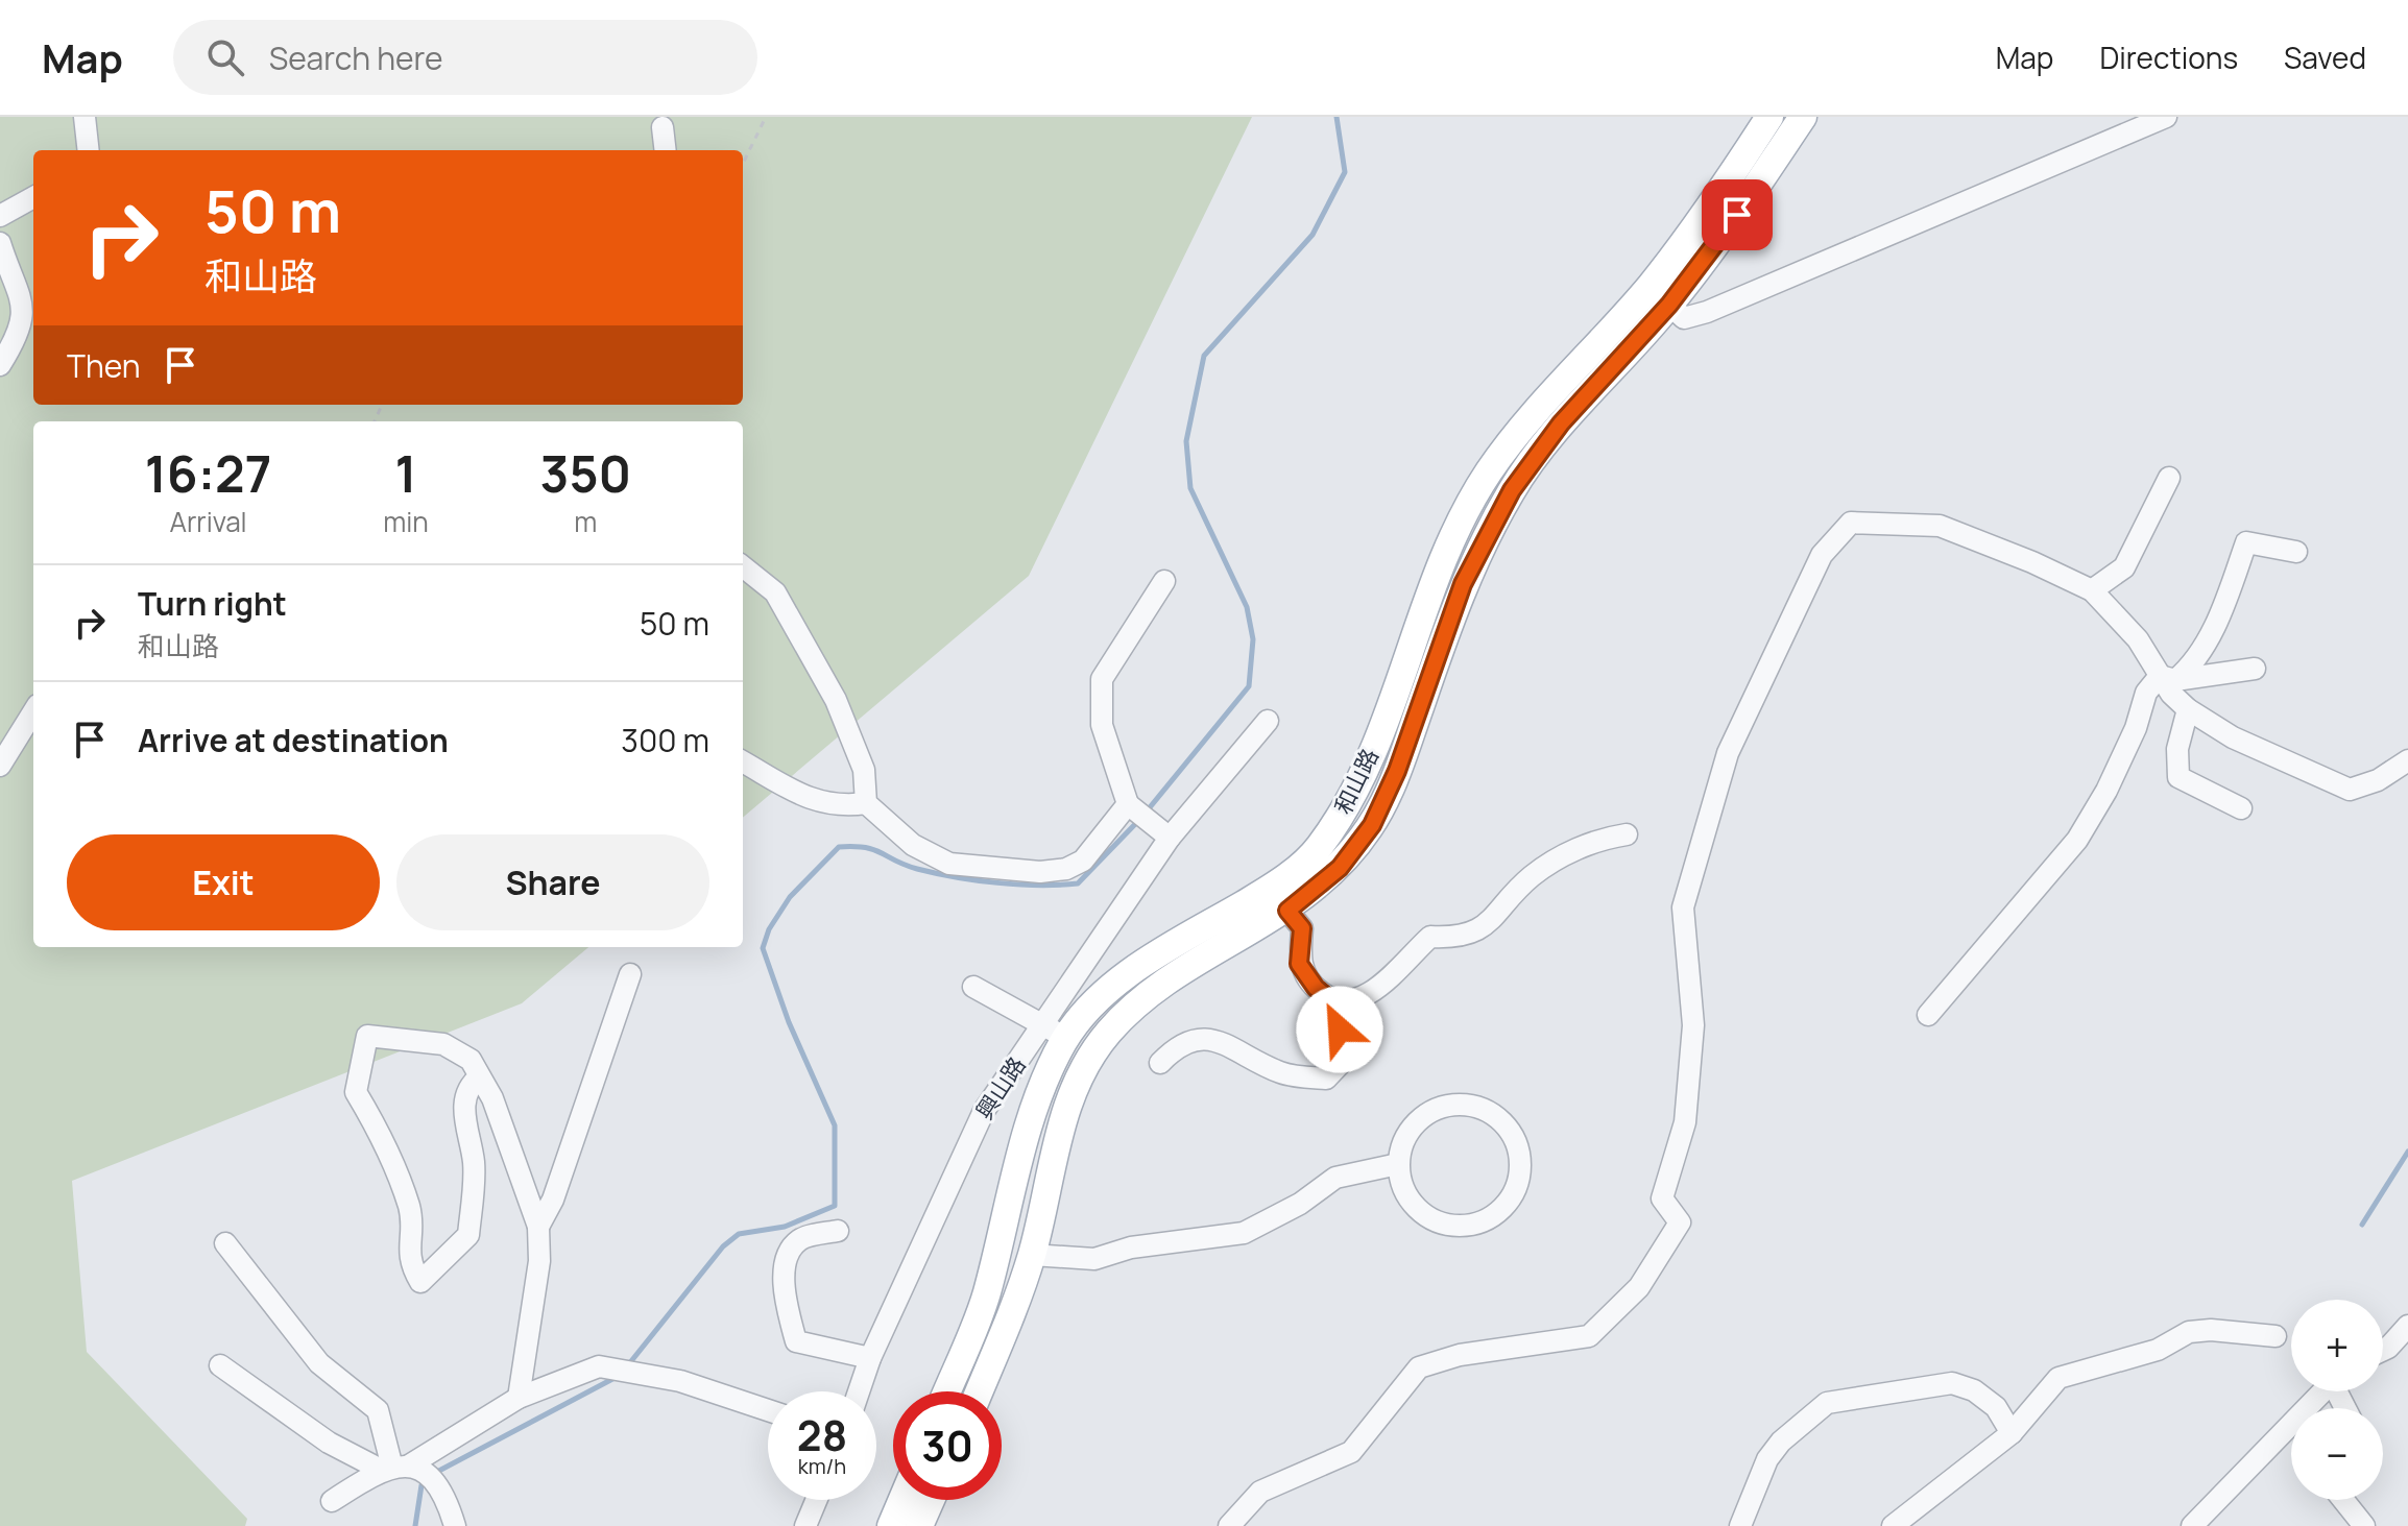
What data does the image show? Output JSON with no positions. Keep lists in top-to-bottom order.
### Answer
{
  "streets": {
    "main road": ["和山路"],
    "street": ["興山路"]
  },
  "crossings": [
    ["和山路", "興山路"]
  ],
  "page": {
    "header": "Map",
    "search": "Search here",
    "nav": ["Map", "Directions", "Saved"],
    "turn": ["50 m", "和山路"],
    "then": "Then",
    "eta": [
      "16:27",
      "Arrival",
      "1",
      "min",
      "350",
      "m"
    ],
    "list": [
      {
        "name": "Turn right",
        "note": "和山路",
        "value": "50 m"
      },
      {
        "name": "Arrive at destination",
        "value": "300 m"
      }
    ],
    "buttons": ["Exit", "Share"],
    "map_buttons": ["+", "−"],
    "speed": "28 km/h",
    "limit": "30"
  }
}
